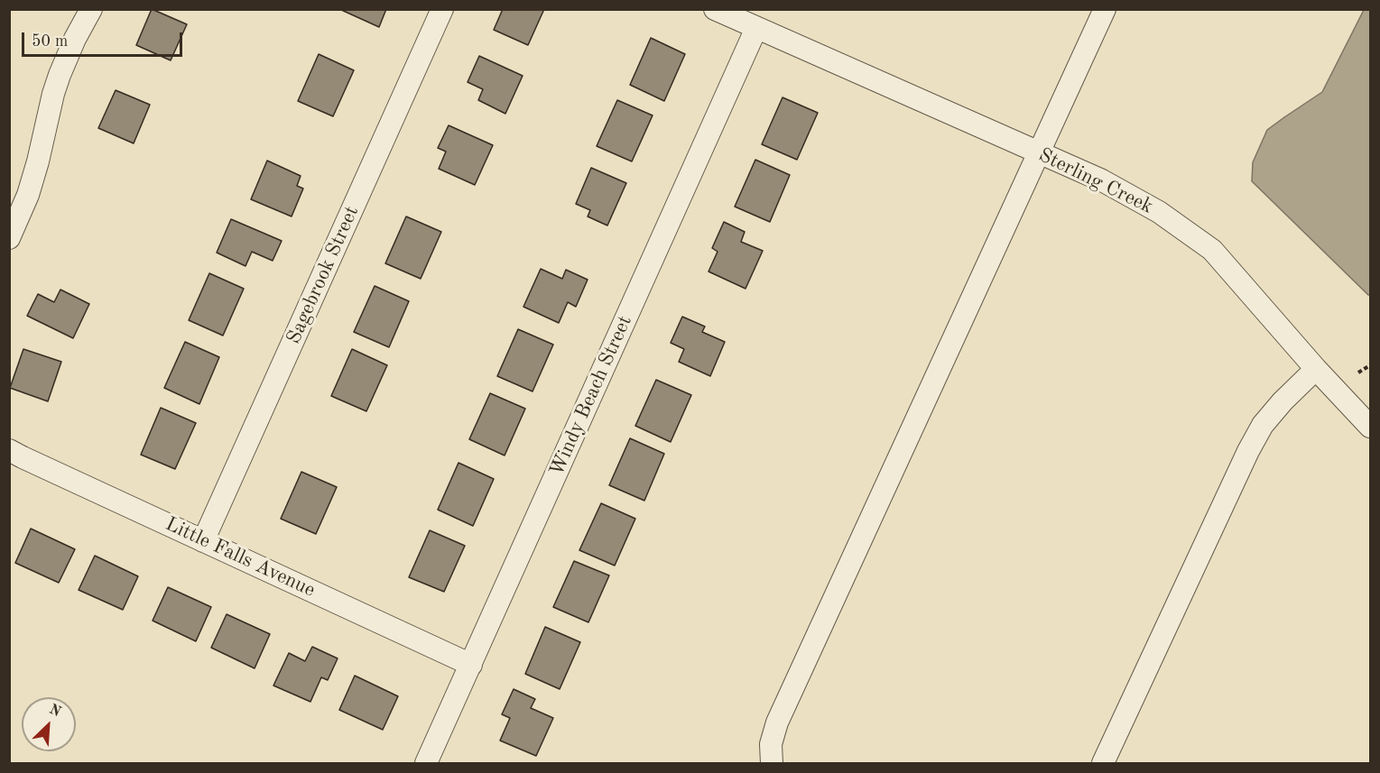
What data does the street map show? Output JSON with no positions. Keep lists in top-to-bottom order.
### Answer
{
  "streets": {
    "street": [
      "Sterling Creek",
      "Sagebrook Street",
      "Windy Beach Street",
      "Little Falls Avenue"
    ]
  },
  "crossings": [
    ["Sterling Creek", "Windy Beach Street"],
    ["Sagebrook Street", "Little Falls Avenue"],
    ["Windy Beach Street", "Little Falls Avenue"]
  ],
  "scale_bar": "50 m",
  "north": "top right"
}
